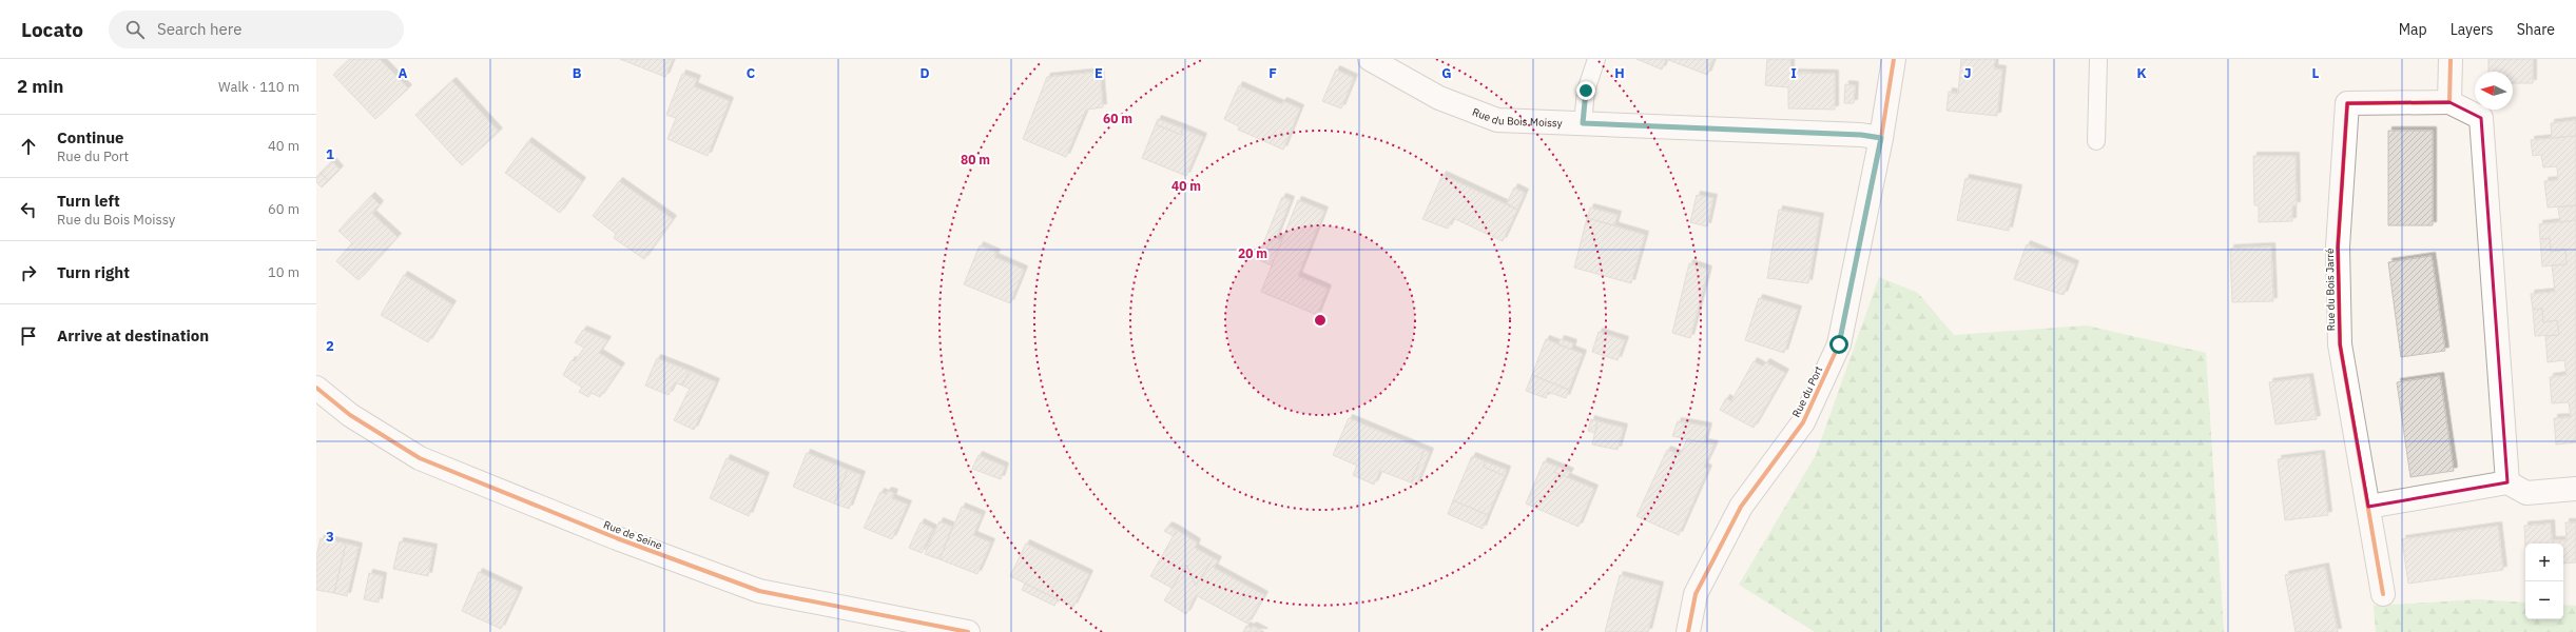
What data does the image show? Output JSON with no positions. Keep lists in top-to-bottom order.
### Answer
{
  "streets": {
    "street": [
      "Rue du Bois Moissy",
      "Rue du Bois Jarré",
      "Rue du Port",
      "Rue de Seine"
    ]
  },
  "crossings": [
    ["Rue du Bois Moissy", "Rue du Port"]
  ],
  "north": "left",
  "page": {
    "header": "Locato",
    "search": "Search here",
    "nav": ["Map", "Layers", "Share"],
    "heading": ["2 min", "Walk · 110 m"],
    "list": [
      ["Continue", "Rue du Port", "40 m"],
      ["Turn left", "Rue du Bois Moissy", "60 m"],
      ["Turn right", "10 m"],
      "Arrive at destination"
    ],
    "map_buttons": ["+", "−"]
  },
  "grid": {
    "columns": [
      "A",
      "B",
      "C",
      "D",
      "E",
      "F",
      "G",
      "H",
      "I",
      "J",
      "K",
      "L"
    ],
    "rows": ["1", "2", "3"]
  },
  "rings": [
    "60 m",
    "80 m",
    "40 m",
    "20 m"
  ]
}
